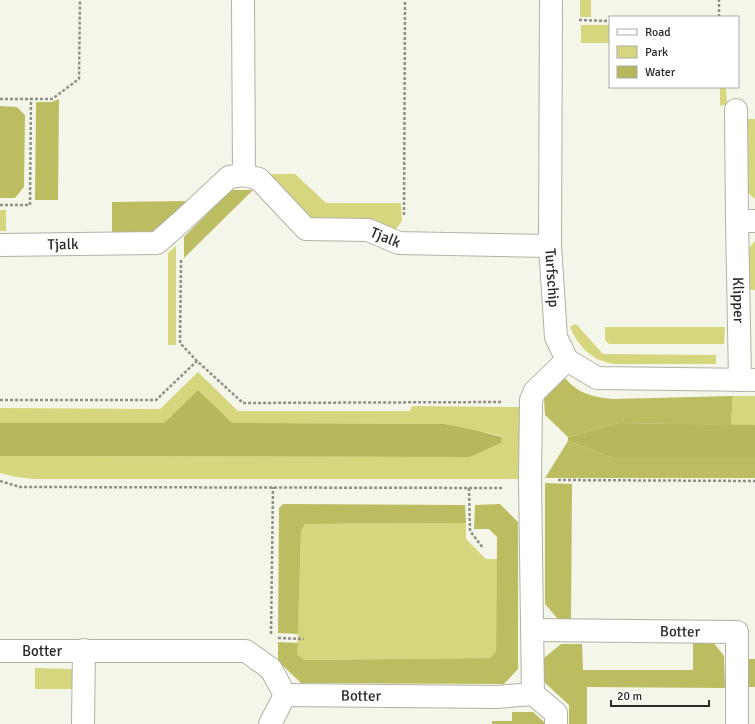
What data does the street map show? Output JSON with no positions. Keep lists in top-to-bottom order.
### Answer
{
  "streets": {
    "street": [
      "Tjalk",
      "Turfschip",
      "Klipper",
      "Botter"
    ]
  },
  "crossings": [
    ["Tjalk", "Turfschip"]
  ],
  "legend": ["Road", "Park", "Water"],
  "scale_bar": "20 m"
}
